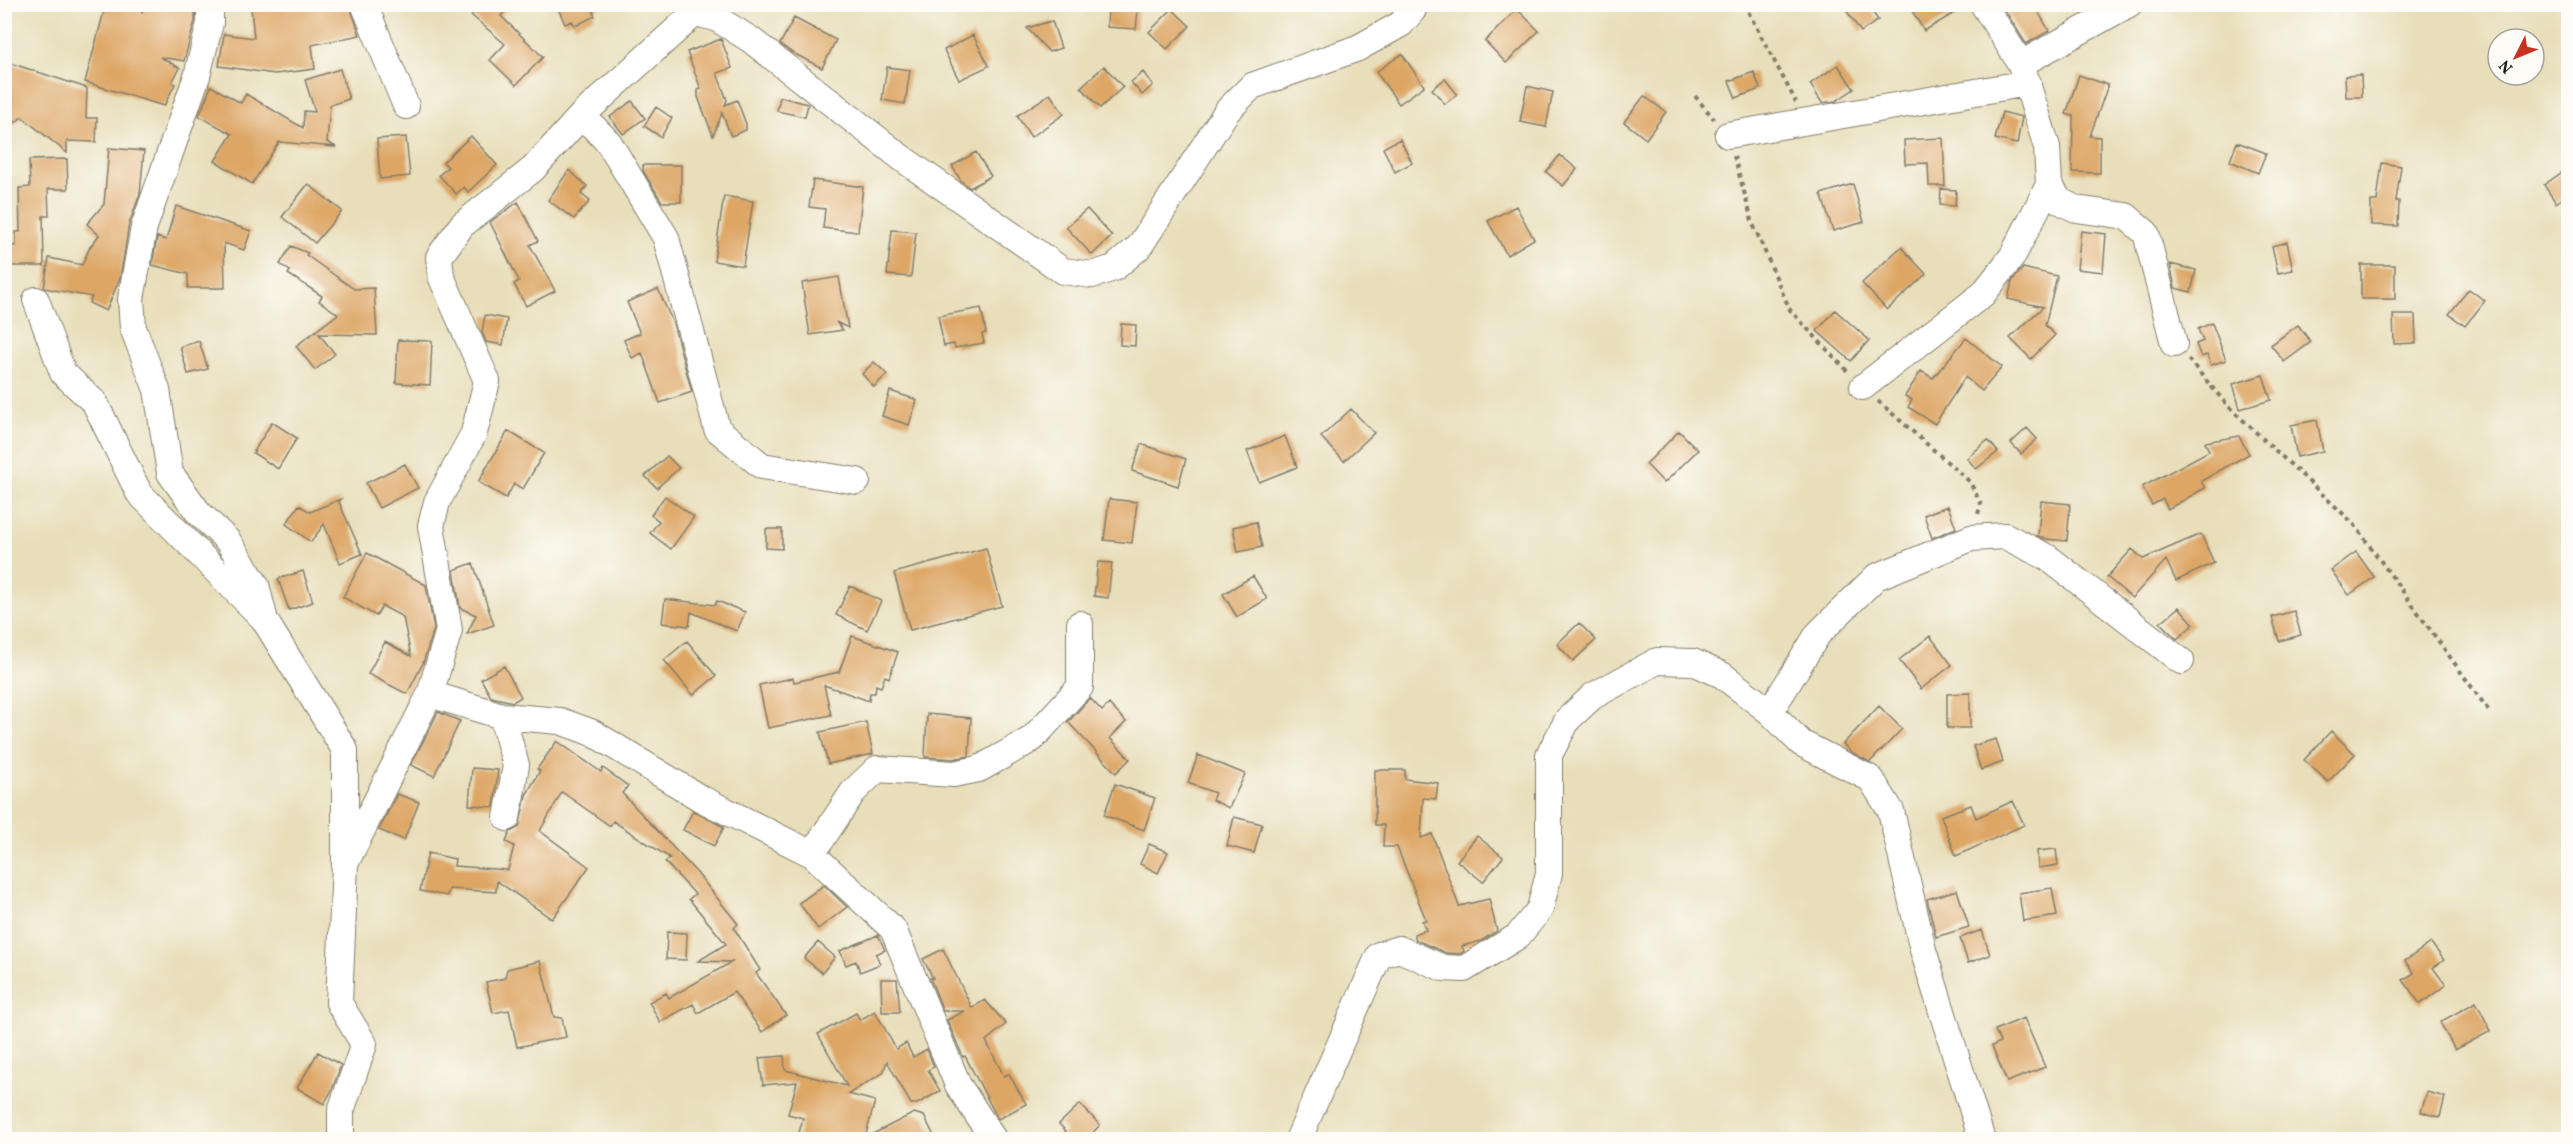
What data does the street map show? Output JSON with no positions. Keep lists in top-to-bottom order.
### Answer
{
  "north": "bottom left"
}
